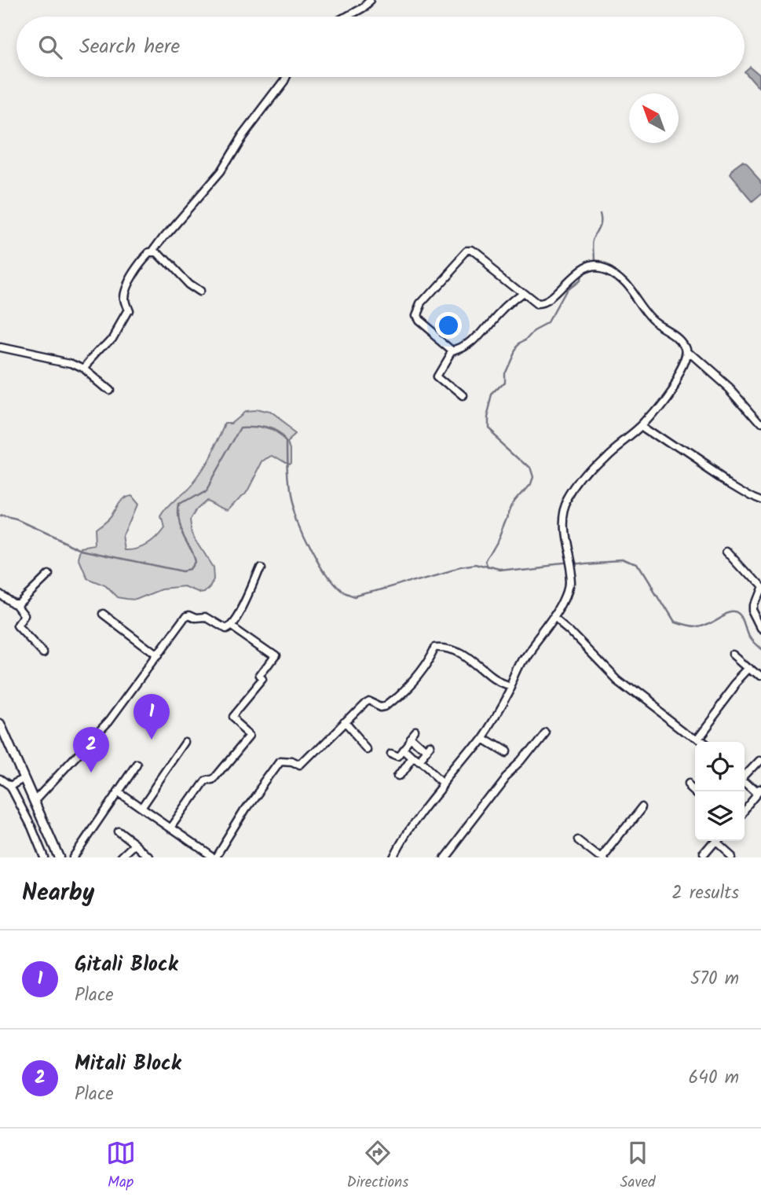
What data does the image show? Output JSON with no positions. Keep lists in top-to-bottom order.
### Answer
{
  "north": "top left",
  "page": {
    "search": "Search here",
    "pins": ["1", "2"],
    "heading": ["Nearby", "2 results"],
    "list": [
      {
        "mark": "1",
        "name": "Gitali Block",
        "note": "Place",
        "value": "570 m"
      },
      {
        "mark": "2",
        "name": "Mitali Block",
        "note": "Place",
        "value": "640 m"
      }
    ],
    "nav": ["Map", "Directions", "Saved"]
  }
}
